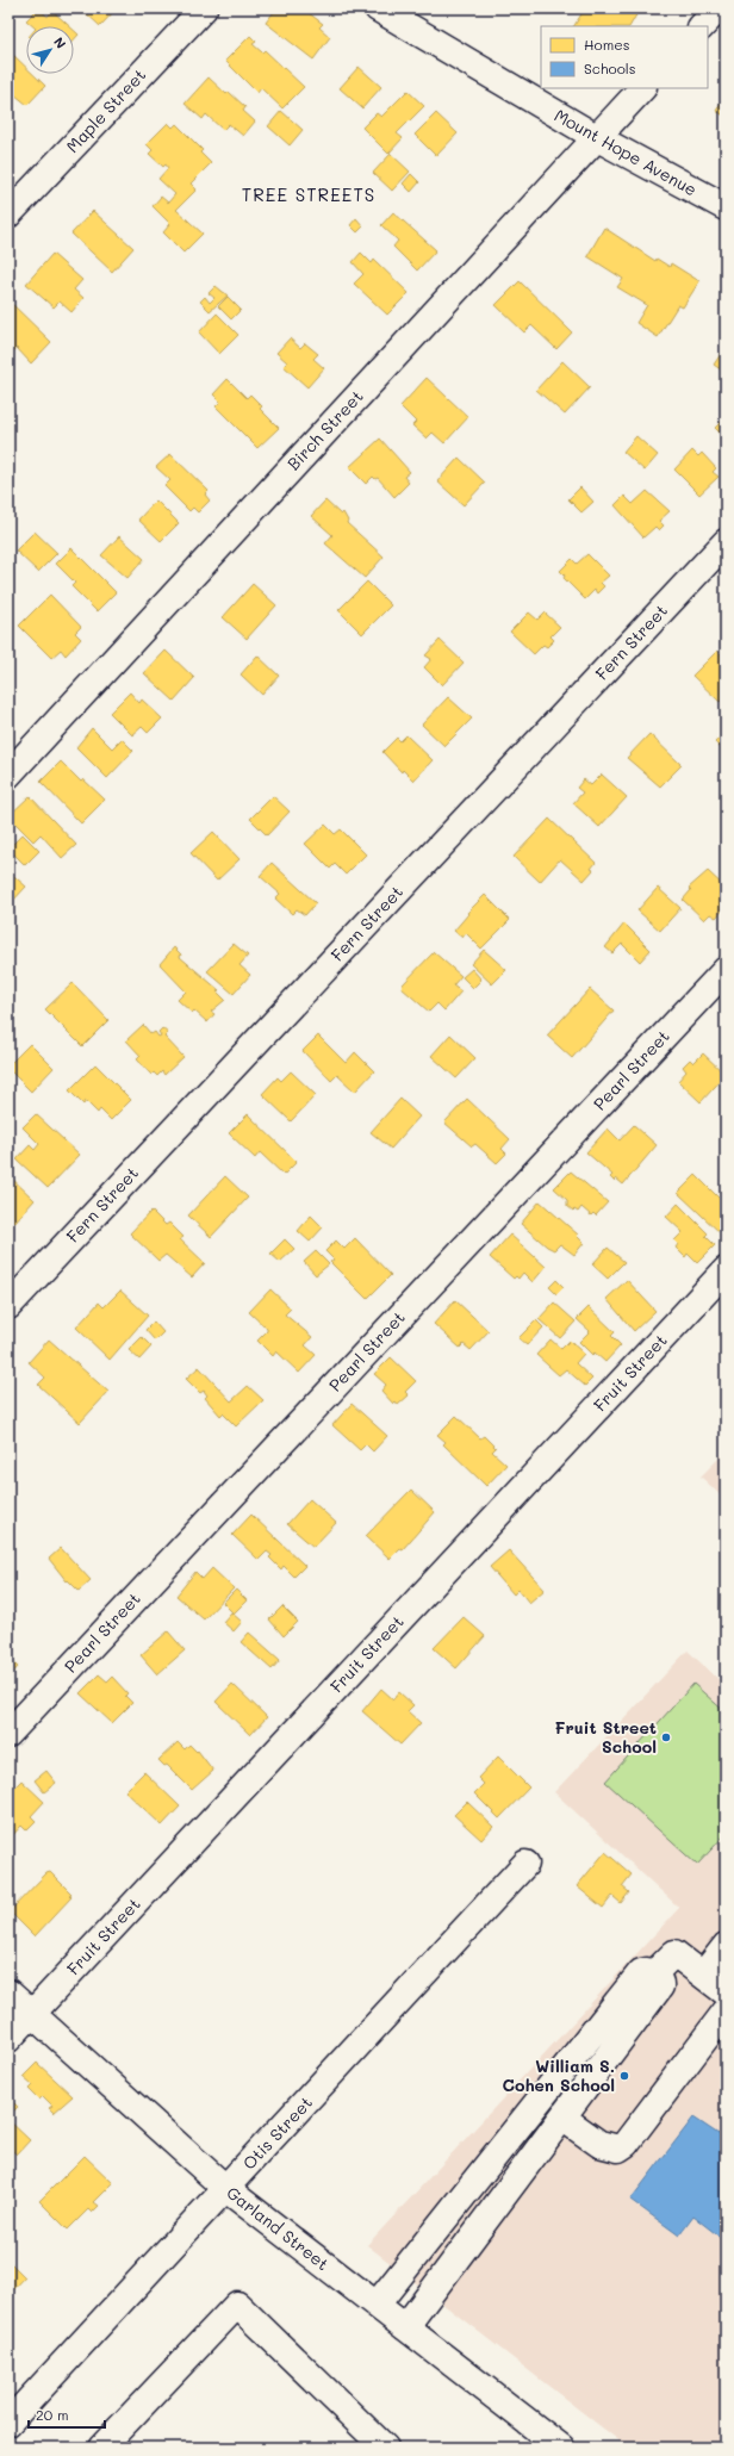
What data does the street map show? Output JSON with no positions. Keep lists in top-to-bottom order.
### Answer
{
  "streets": {
    "street": [
      "Maple Street",
      "Mount Hope Avenue",
      "Birch Street",
      "Fern Street",
      "Pearl Street",
      "Fruit Street",
      "Otis Street",
      "Garland Street"
    ]
  },
  "crossings": [
    ["Mount Hope Avenue", "Birch Street"],
    ["Fruit Street", "Garland Street"],
    ["Otis Street", "Garland Street"]
  ],
  "districts": ["TREE STREETS"],
  "places": ["Fruit Street School", "William S. Cohen School"],
  "legend": ["Homes", "Schools"],
  "scale_bar": "20 m",
  "north": "top right"
}
